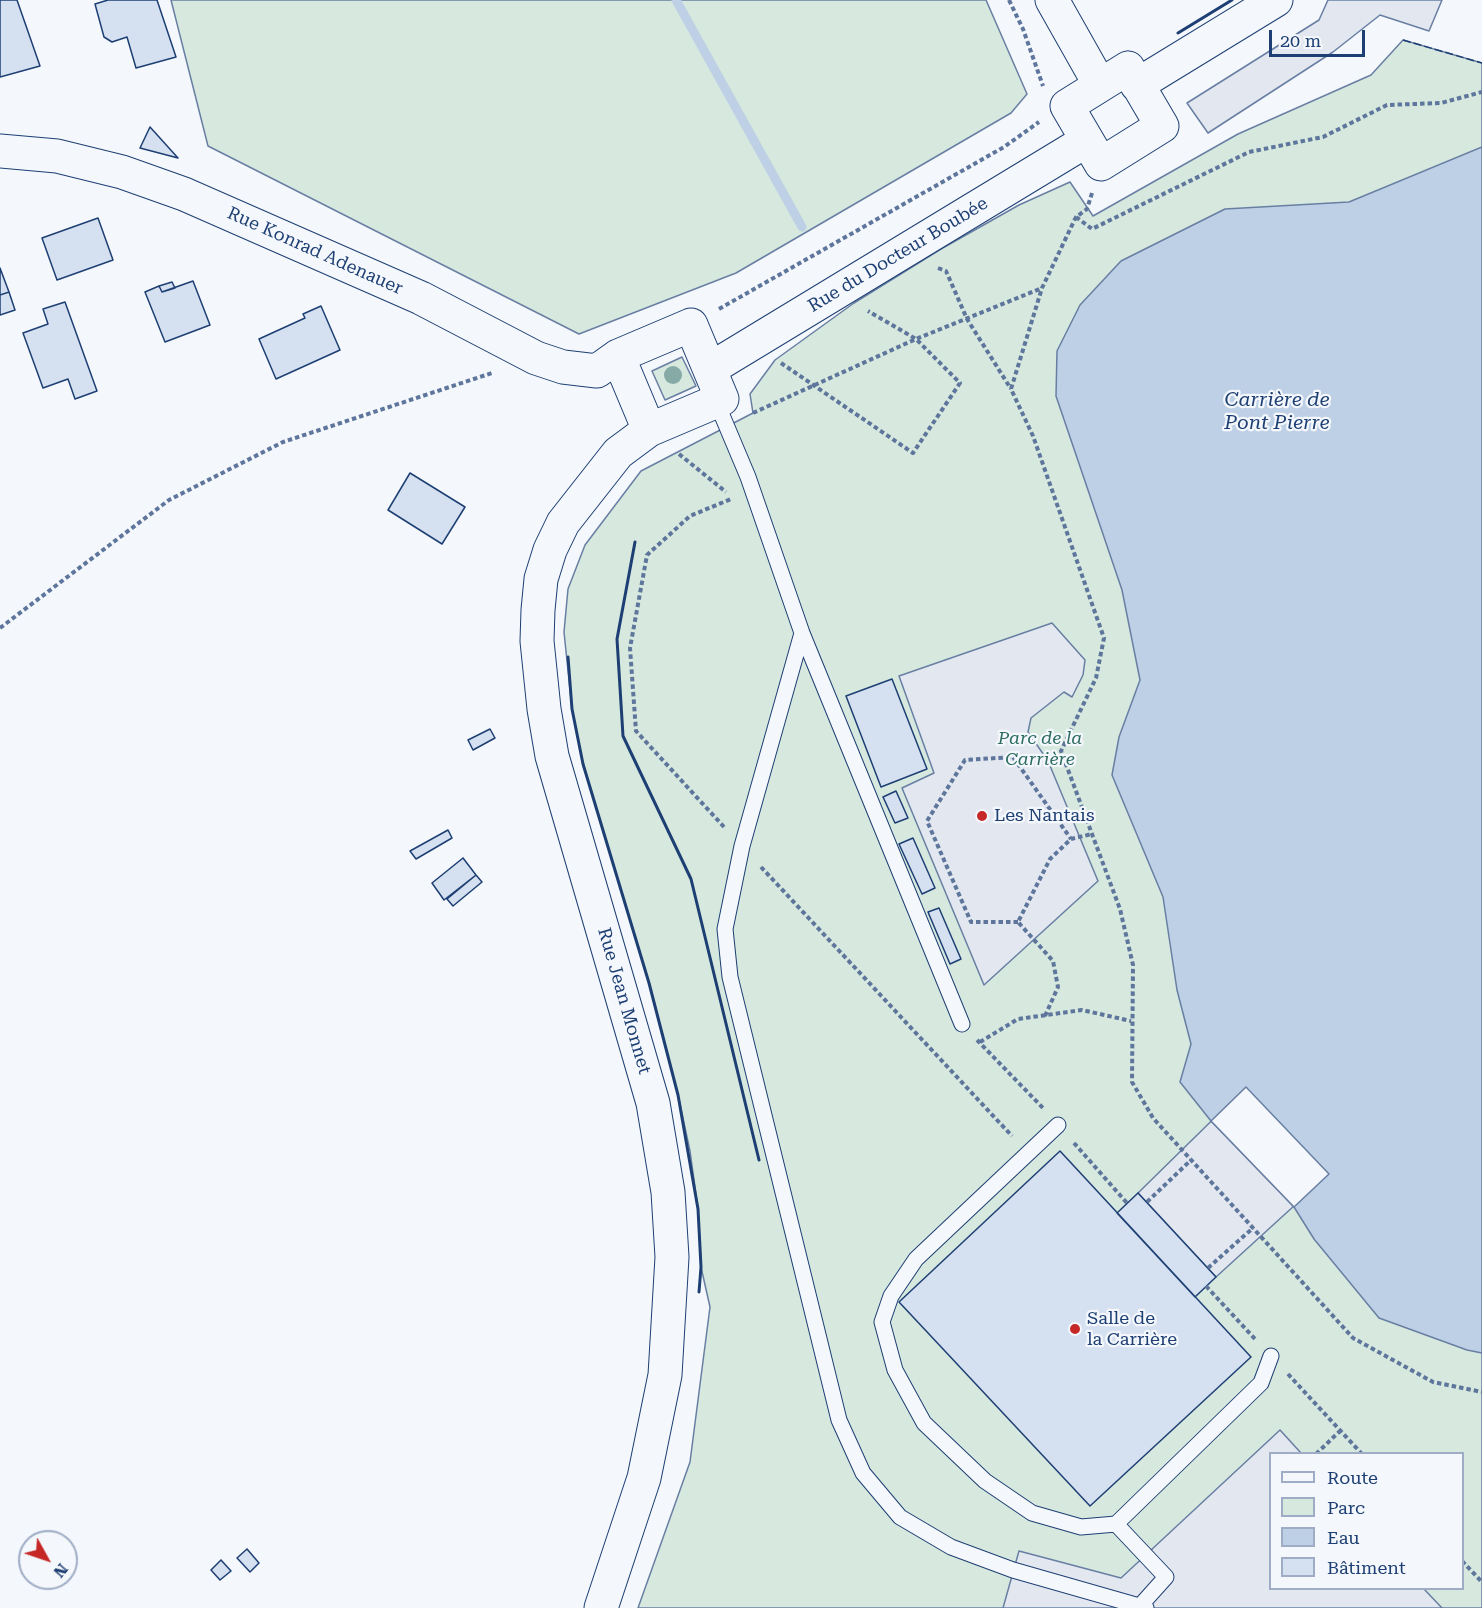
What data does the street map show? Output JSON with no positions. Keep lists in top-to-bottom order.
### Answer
{
  "streets": {
    "street": ["Rue Konrad Adenauer", "Rue du Docteur Boubée", "Rue Jean Monnet"]
  },
  "water": ["Carrière de Pont Pierre"],
  "parks": ["Parc de la Carrière"],
  "places": ["Les Nantais", "Salle de la Carrière"],
  "legend": [
    "Route",
    "Parc",
    "Eau",
    "Bâtiment"
  ],
  "scale_bar": "20 m",
  "north": "bottom right"
}
